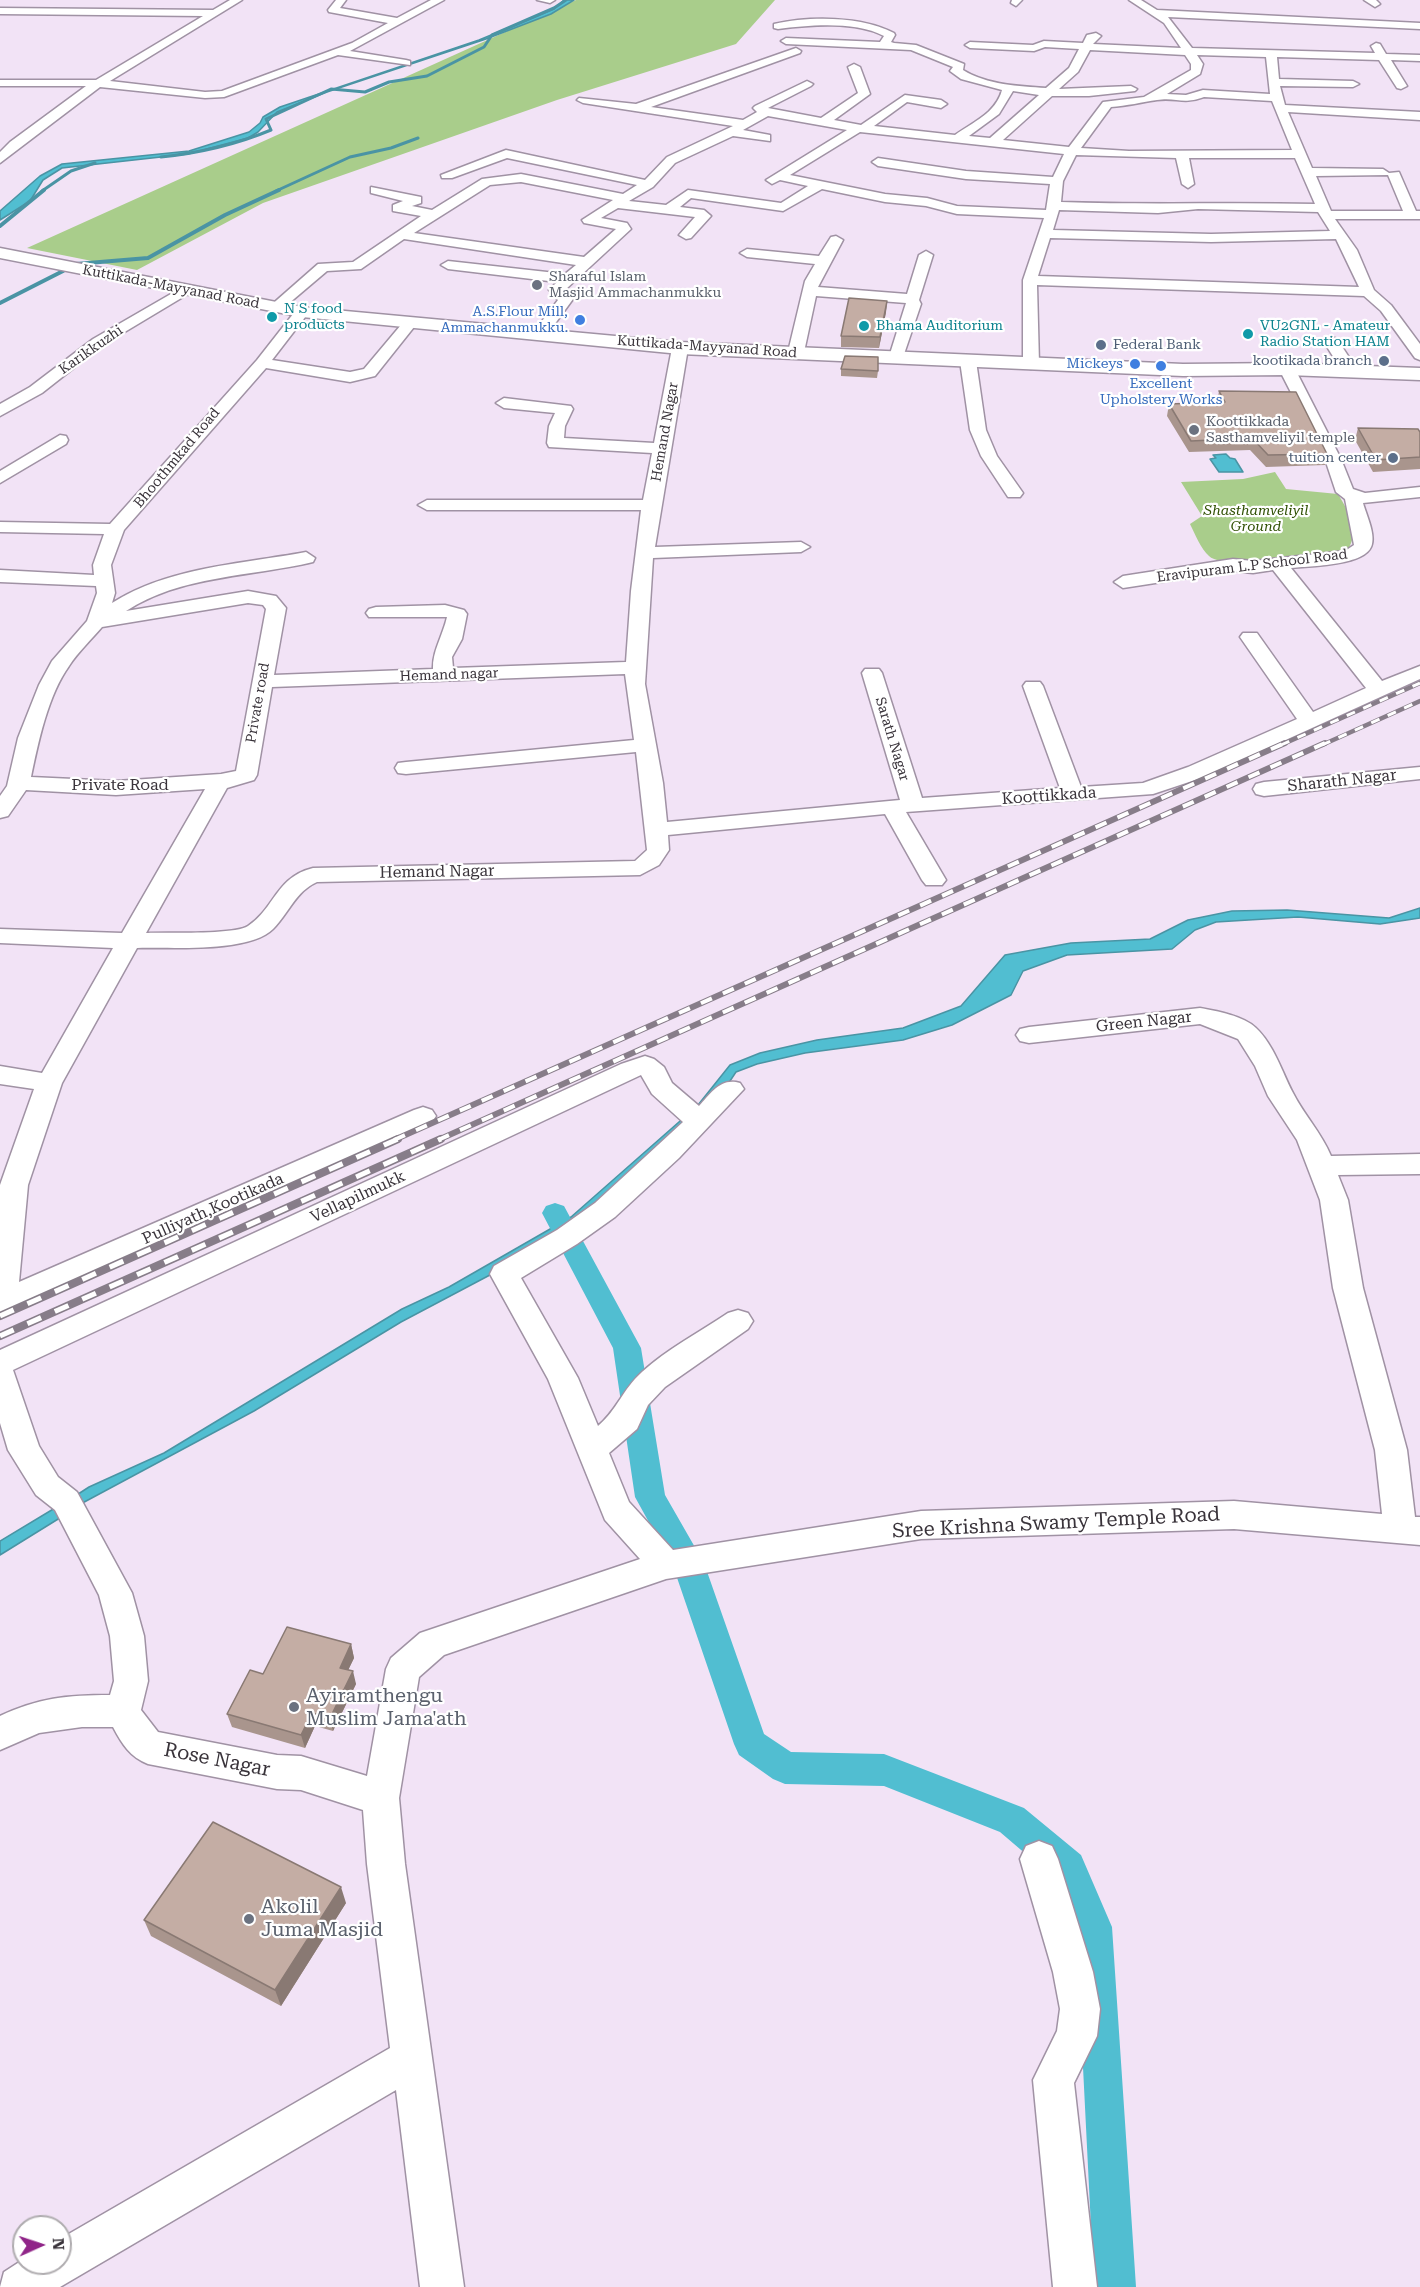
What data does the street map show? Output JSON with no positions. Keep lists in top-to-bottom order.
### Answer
{
  "streets": {
    "main road": ["Kuttikada-Mayyanad Road"],
    "street": [
      "Karikkuzhi",
      "Hemand Nagar",
      "Bhoothmkad Road",
      "Eravipuram L.P School Road",
      "Hemand nagar",
      "Private road",
      "Sarath Nagar",
      "Sharath Nagar",
      "Private Road",
      "Koottikkada",
      "Green Nagar",
      "Vellapilmukk",
      "Pulliyath,Kootikada",
      "Sree Krishna Swamy Temple Road",
      "Rose Nagar"
    ]
  },
  "crossings": [
    ["Kuttikada-Mayyanad Road", "Karikkuzhi"],
    ["Kuttikada-Mayyanad Road", "Hemand Nagar"],
    ["Kuttikada-Mayyanad Road", "Bhoothmkad Road"],
    ["Hemand Nagar", "Hemand nagar"],
    ["Hemand Nagar", "Koottikkada"],
    ["Bhoothmkad Road", "Private road"],
    ["Hemand nagar", "Private road"],
    ["Private road", "Private Road"],
    ["Sarath Nagar", "Koottikkada"],
    ["Green Nagar", "Sree Krishna Swamy Temple Road"],
    ["Sree Krishna Swamy Temple Road", "Rose Nagar"]
  ],
  "parks": ["Shasthamveliyil Ground"],
  "places": [
    "Sharaful Islam Masjid Ammachanmukku",
    "N S food products",
    "A.S.Flour Mill, Ammachanmukku.",
    "Bhama Auditorium",
    "VU2GNL - Amateur Radio Station HAM",
    "Federal Bank",
    "kootikada branch",
    "Mickeys",
    "Excellent Upholstery Works",
    "Koottikkada Sasthamveliyil temple",
    "tuition center",
    "Ayiramthengu Muslim Jama'ath",
    "Akolil Juma Masjid"
  ],
  "north": "right"
}
